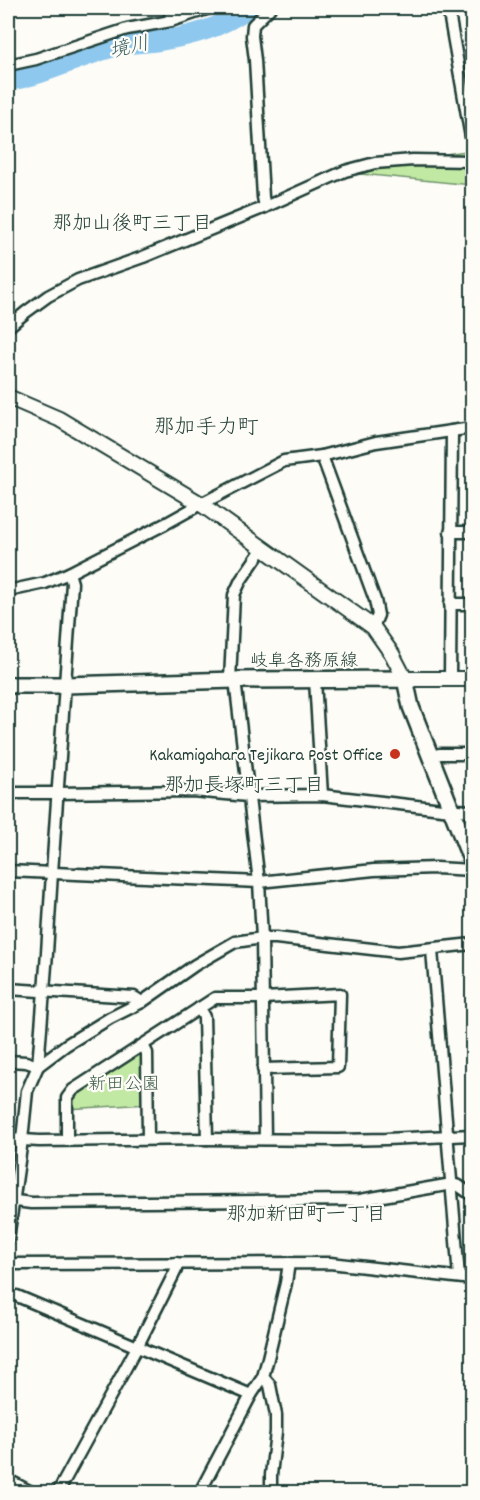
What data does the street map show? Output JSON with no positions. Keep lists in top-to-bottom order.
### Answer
{
  "streets": {
    "main road": ["岐阜各務原線"]
  },
  "districts": [
    "那加山後町三丁目",
    "那加手力町",
    "那加長塚町三丁目",
    "那加新田町一丁目"
  ],
  "water": ["境川"],
  "parks": ["新田公園"],
  "places": ["Kakamigahara Tejikara Post Office"]
}
